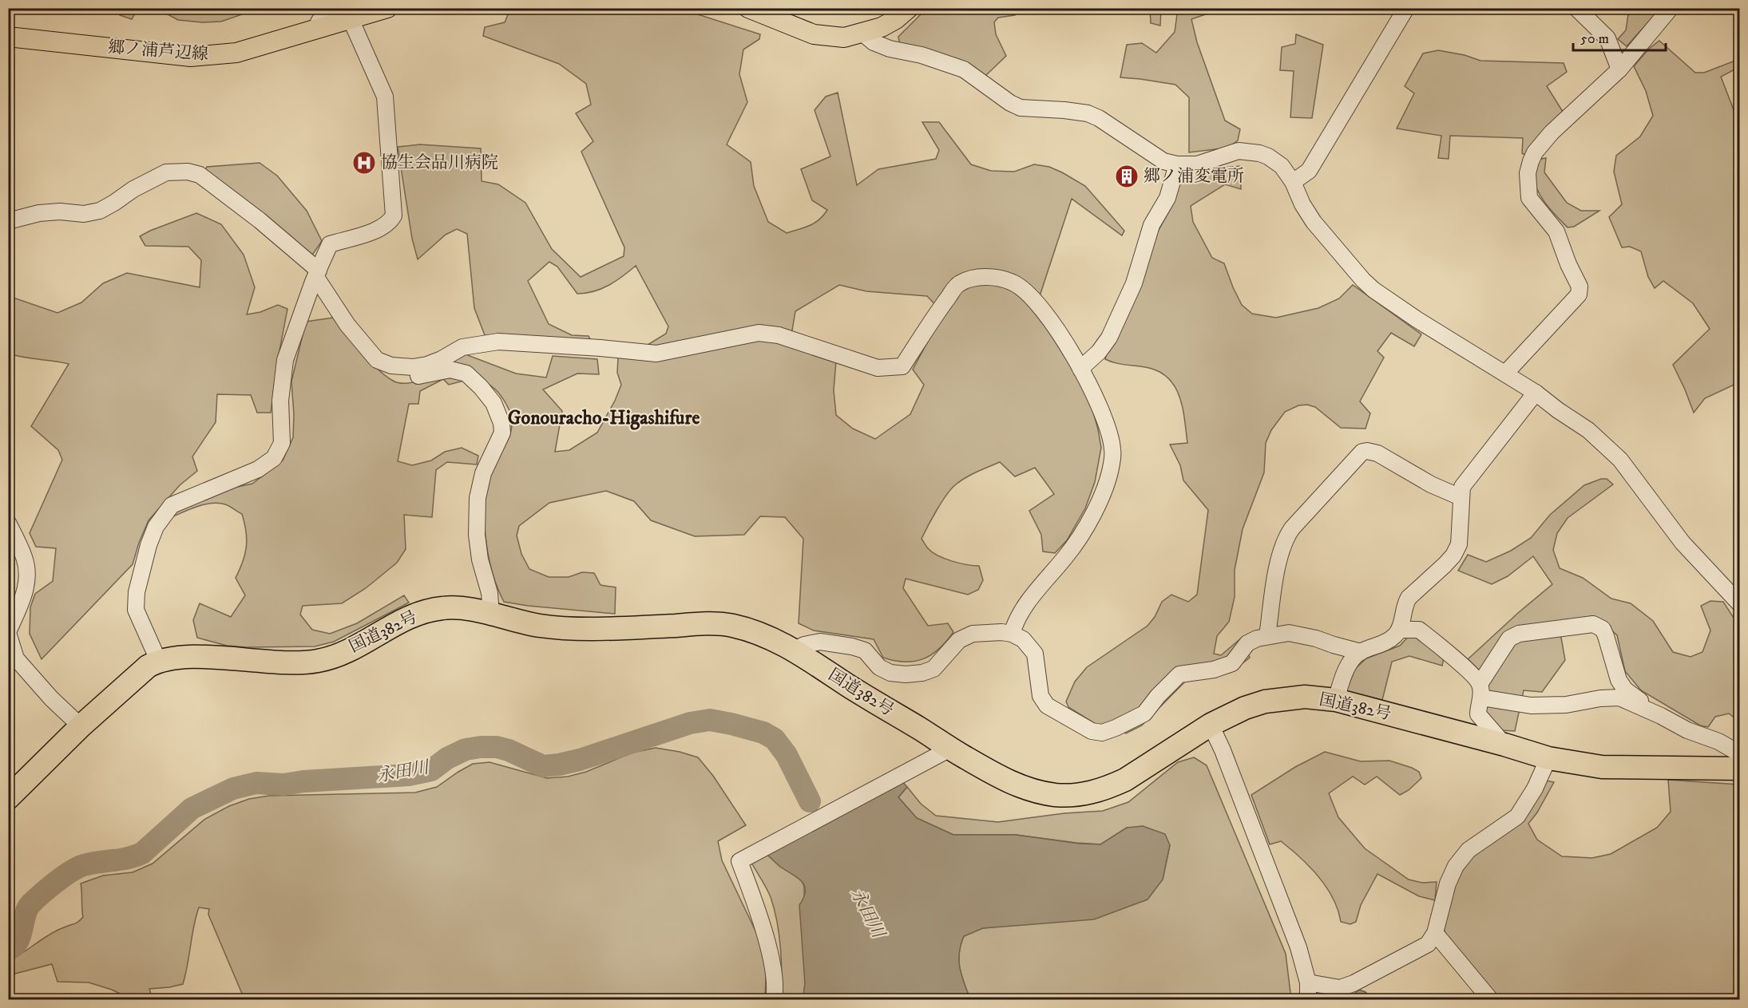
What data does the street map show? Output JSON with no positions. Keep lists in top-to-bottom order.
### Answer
{
  "streets": {
    "highway": ["国道382号"],
    "main road": ["郷ノ浦芦辺線"]
  },
  "districts": ["Gonouracho-Higashifure"],
  "water": ["永田川"],
  "places": {
    "hospital": ["協生会品川病院"],
    "building": ["郷ノ浦変電所"]
  },
  "scale_bar": "50 m"
}
